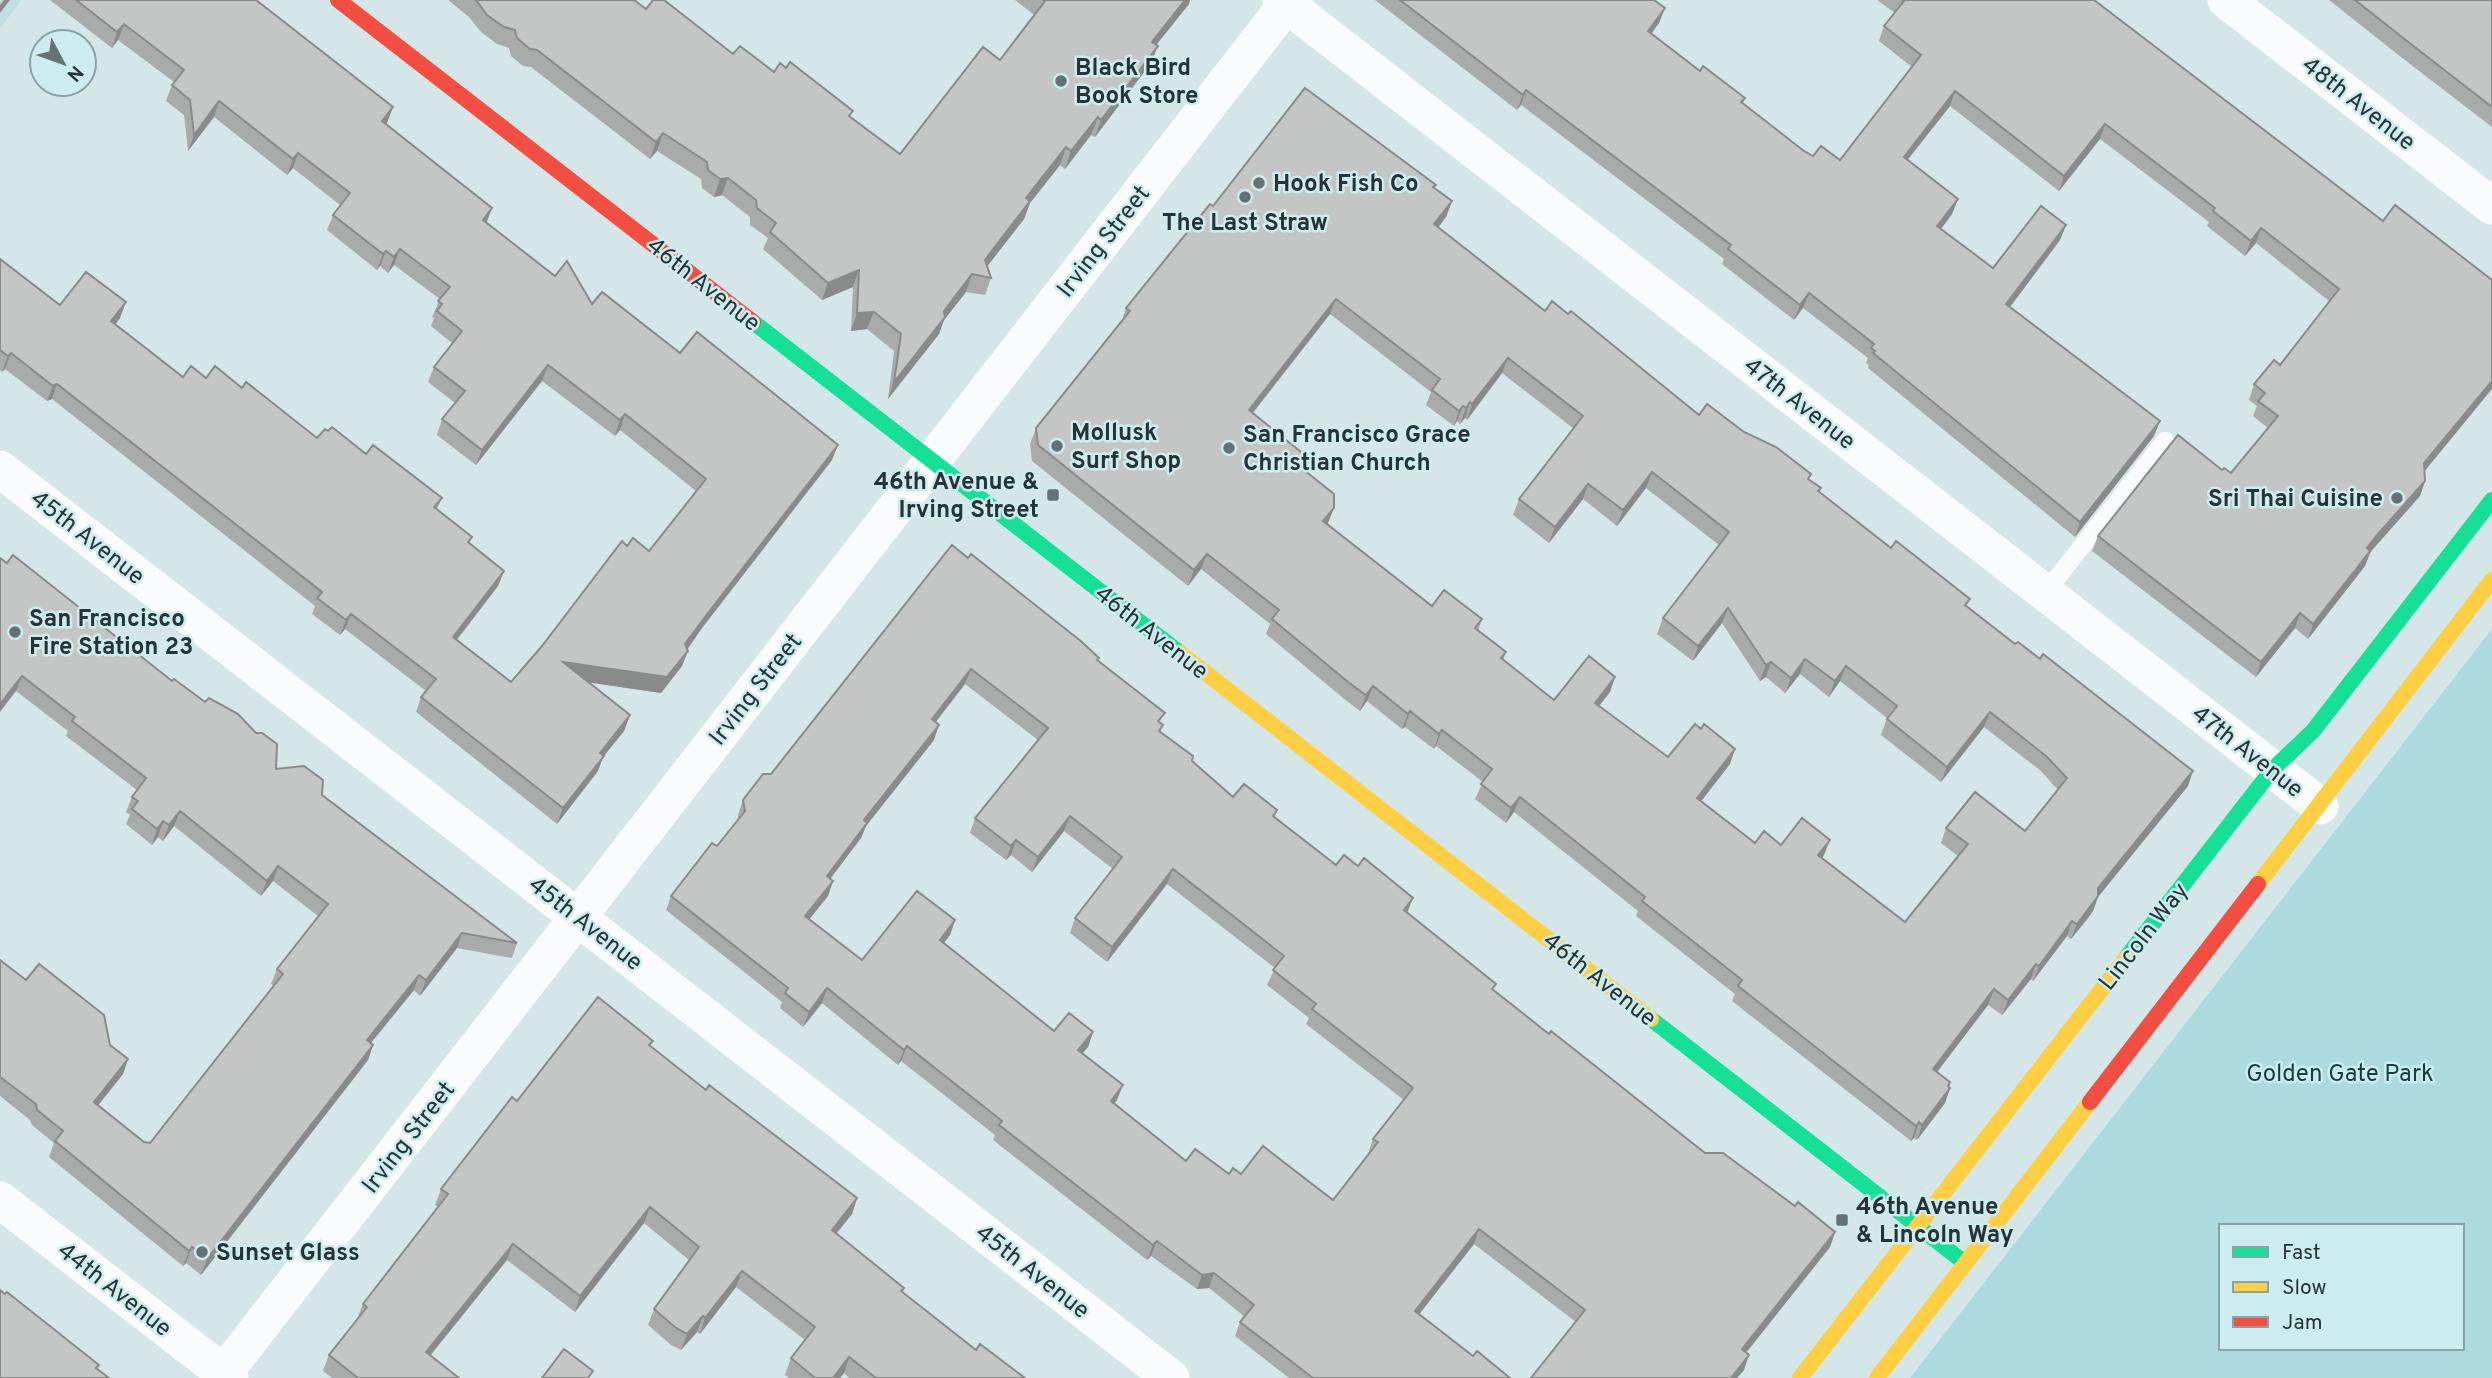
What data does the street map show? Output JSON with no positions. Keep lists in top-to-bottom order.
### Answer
{
  "streets": {
    "main road": ["46th Avenue", "Lincoln Way"],
    "street": [
      "48th Avenue",
      "Irving Street",
      "47th Avenue",
      "45th Avenue",
      "44th Avenue"
    ]
  },
  "crossings": [
    ["Irving Street", "46th Avenue"],
    ["Irving Street", "47th Avenue"],
    ["Irving Street", "45th Avenue"],
    ["Irving Street", "44th Avenue"],
    ["46th Avenue", "Lincoln Way"],
    ["47th Avenue", "Lincoln Way"]
  ],
  "parks": ["Golden Gate Park"],
  "places": {
    "other": [
      "Black Bird Book Store",
      "Hook Fish Co",
      "The Last Straw",
      "Mollusk Surf Shop",
      "San Francisco Grace Christian Church",
      "Sri Thai Cuisine",
      "San Francisco Fire Station 23",
      "Sunset Glass"
    ],
    "transit": ["46th Avenue & Irving Street", "46th Avenue & Lincoln Way"]
  },
  "legend": ["Fast", "Slow", "Jam"],
  "north": "bottom right"
}
